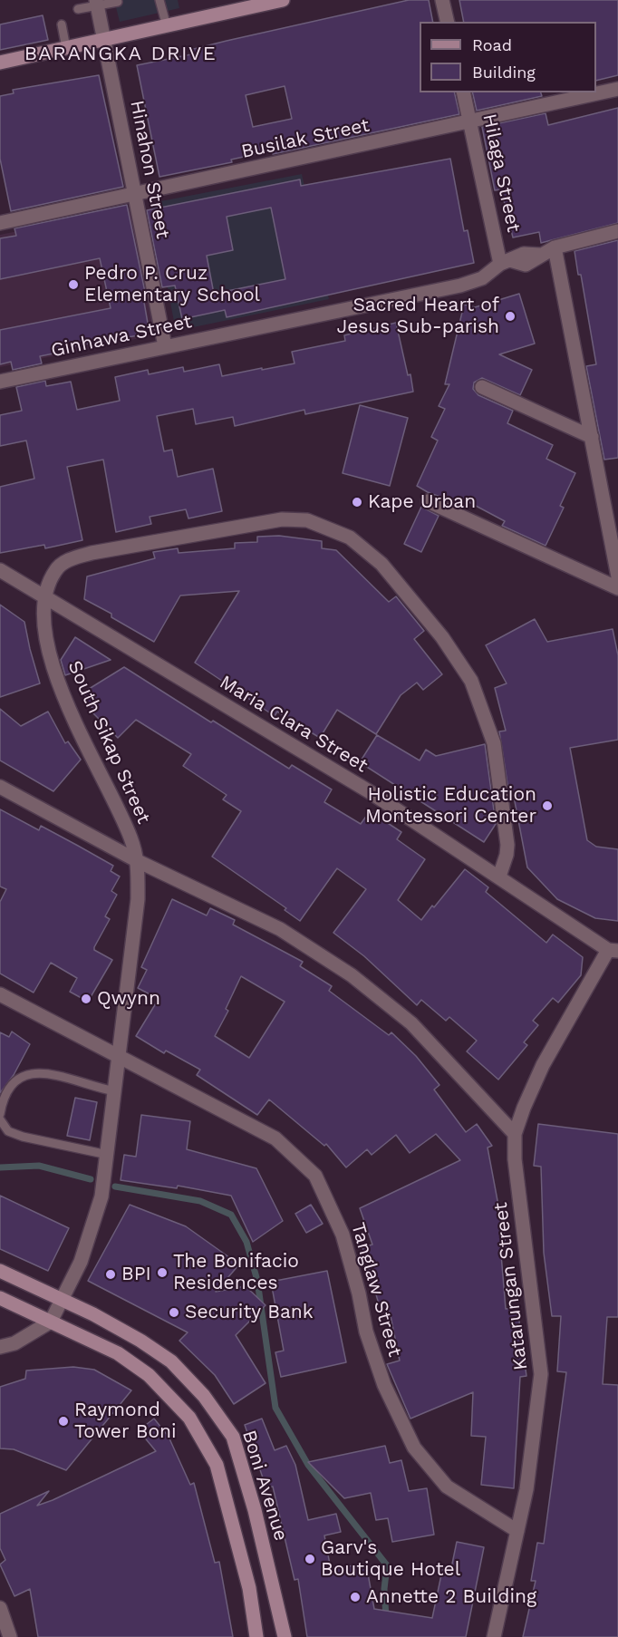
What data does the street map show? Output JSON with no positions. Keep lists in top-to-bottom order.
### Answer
{
  "streets": {
    "main road": ["Boni Avenue"],
    "street": [
      "Busilak Street",
      "Hinahon Street",
      "Hilaga Street",
      "Ginhawa Street",
      "Maria Clara Street",
      "South Sikap Street",
      "Katarungan Street",
      "Tanglaw Street"
    ]
  },
  "crossings": [
    ["Busilak Street", "Hinahon Street"],
    ["Busilak Street", "Hilaga Street"],
    ["Hinahon Street", "Ginhawa Street"],
    ["Hilaga Street", "Ginhawa Street"],
    ["Maria Clara Street", "South Sikap Street"],
    ["Maria Clara Street", "Katarungan Street"],
    ["South Sikap Street", "Tanglaw Street"],
    ["South Sikap Street", "Boni Avenue"],
    ["Katarungan Street", "Tanglaw Street"]
  ],
  "districts": ["BARANGKA DRIVE"],
  "places": [
    "Pedro P. Cruz Elementary School",
    "Sacred Heart of Jesus Sub-parish",
    "Kape Urban",
    "Holistic Education Montessori Center",
    "Qwynn",
    "The Bonifacio Residences",
    "BPI",
    "Security Bank",
    "Raymond Tower Boni",
    "Garv's Boutique Hotel",
    "Annette 2 Building"
  ],
  "legend": ["Road", "Building"]
}
